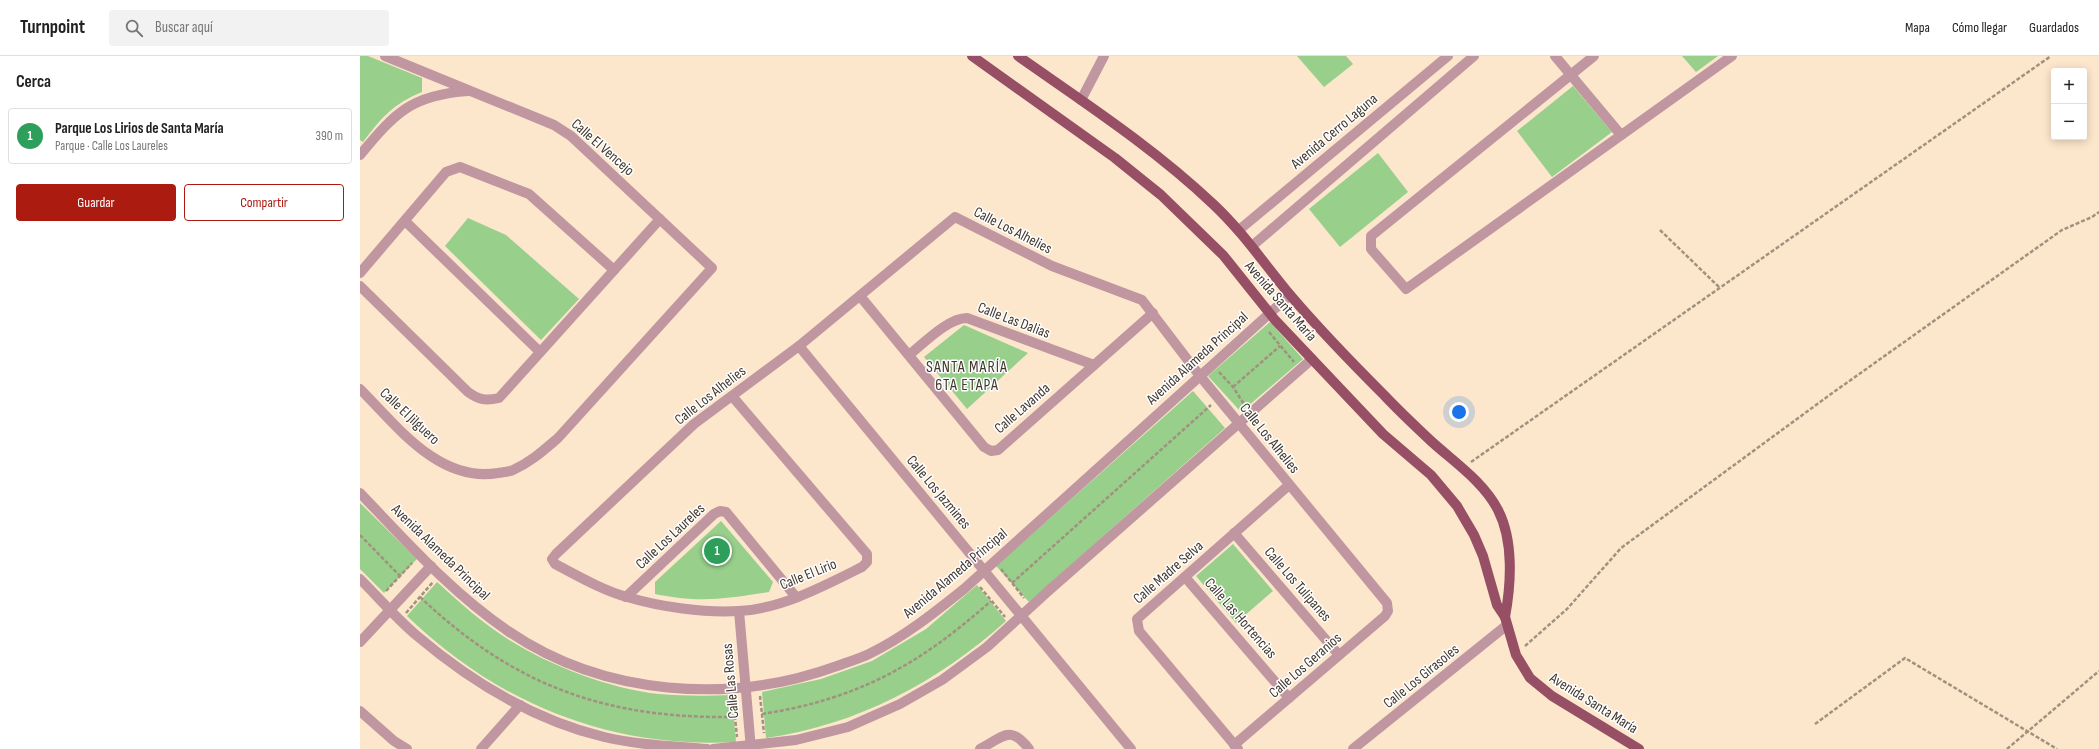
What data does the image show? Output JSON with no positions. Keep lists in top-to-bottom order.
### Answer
{
  "streets": {
    "main road": ["Avenida Santa María"],
    "street": [
      "Avenida Cerro Laguna",
      "Calle El Vencejo",
      "Calle Los Alhelies",
      "Calle Las Dalias",
      "Avenida Alameda Principal",
      "Calle Lavanda",
      "Calle El Jilguero",
      "Calle Los Jazmines",
      "Calle Los Laureles",
      "Calle Madre Selva",
      "Calle El Lirio",
      "Calle Los Tulipanes",
      "Calle Las Hortencias",
      "Calle Los Geranios",
      "Calle Los Girasoles",
      "Calle Las Rosas"
    ]
  },
  "crossings": [
    ["Avenida Cerro Laguna", "Avenida Santa María"],
    ["Calle El Vencejo", "Calle El Jilguero"],
    ["Calle Los Alhelies", "Avenida Alameda Principal"],
    ["Calle Los Alhelies", "Calle Lavanda"],
    ["Calle Los Alhelies", "Calle Los Jazmines"],
    ["Calle Los Alhelies", "Calle Madre Selva"],
    ["Calle Los Alhelies", "Calle El Lirio"],
    ["Calle Los Alhelies", "Calle Los Geranios"],
    ["Avenida Santa María", "Avenida Alameda Principal"],
    ["Avenida Santa María", "Calle Los Girasoles"],
    ["Calle Las Dalias", "Calle Lavanda"],
    ["Avenida Alameda Principal", "Calle Los Jazmines"],
    ["Avenida Alameda Principal", "Calle Las Rosas"],
    ["Calle Los Laureles", "Calle El Lirio"],
    ["Calle Madre Selva", "Calle Los Tulipanes"],
    ["Calle Madre Selva", "Calle Las Hortencias"],
    ["Calle Madre Selva", "Calle Los Geranios"],
    ["Calle El Lirio", "Calle Las Rosas"],
    ["Calle Los Tulipanes", "Calle Los Geranios"],
    ["Calle Las Hortencias", "Calle Los Geranios"]
  ],
  "districts": ["SANTA MARÍA 6TA ETAPA"],
  "page": {
    "header": "Turnpoint",
    "search": "Buscar aquí",
    "nav": ["Mapa", "Cómo llegar", "Guardados"],
    "heading": "Cerca",
    "map_buttons": ["+", "−"],
    "list": [
      {
        "mark": "1",
        "name": "Parque Los Lirios de Santa María",
        "note": "Parque · Calle Los Laureles",
        "value": "390 m"
      }
    ],
    "buttons": ["Guardar", "Compartir"],
    "pins": "1"
  }
}
